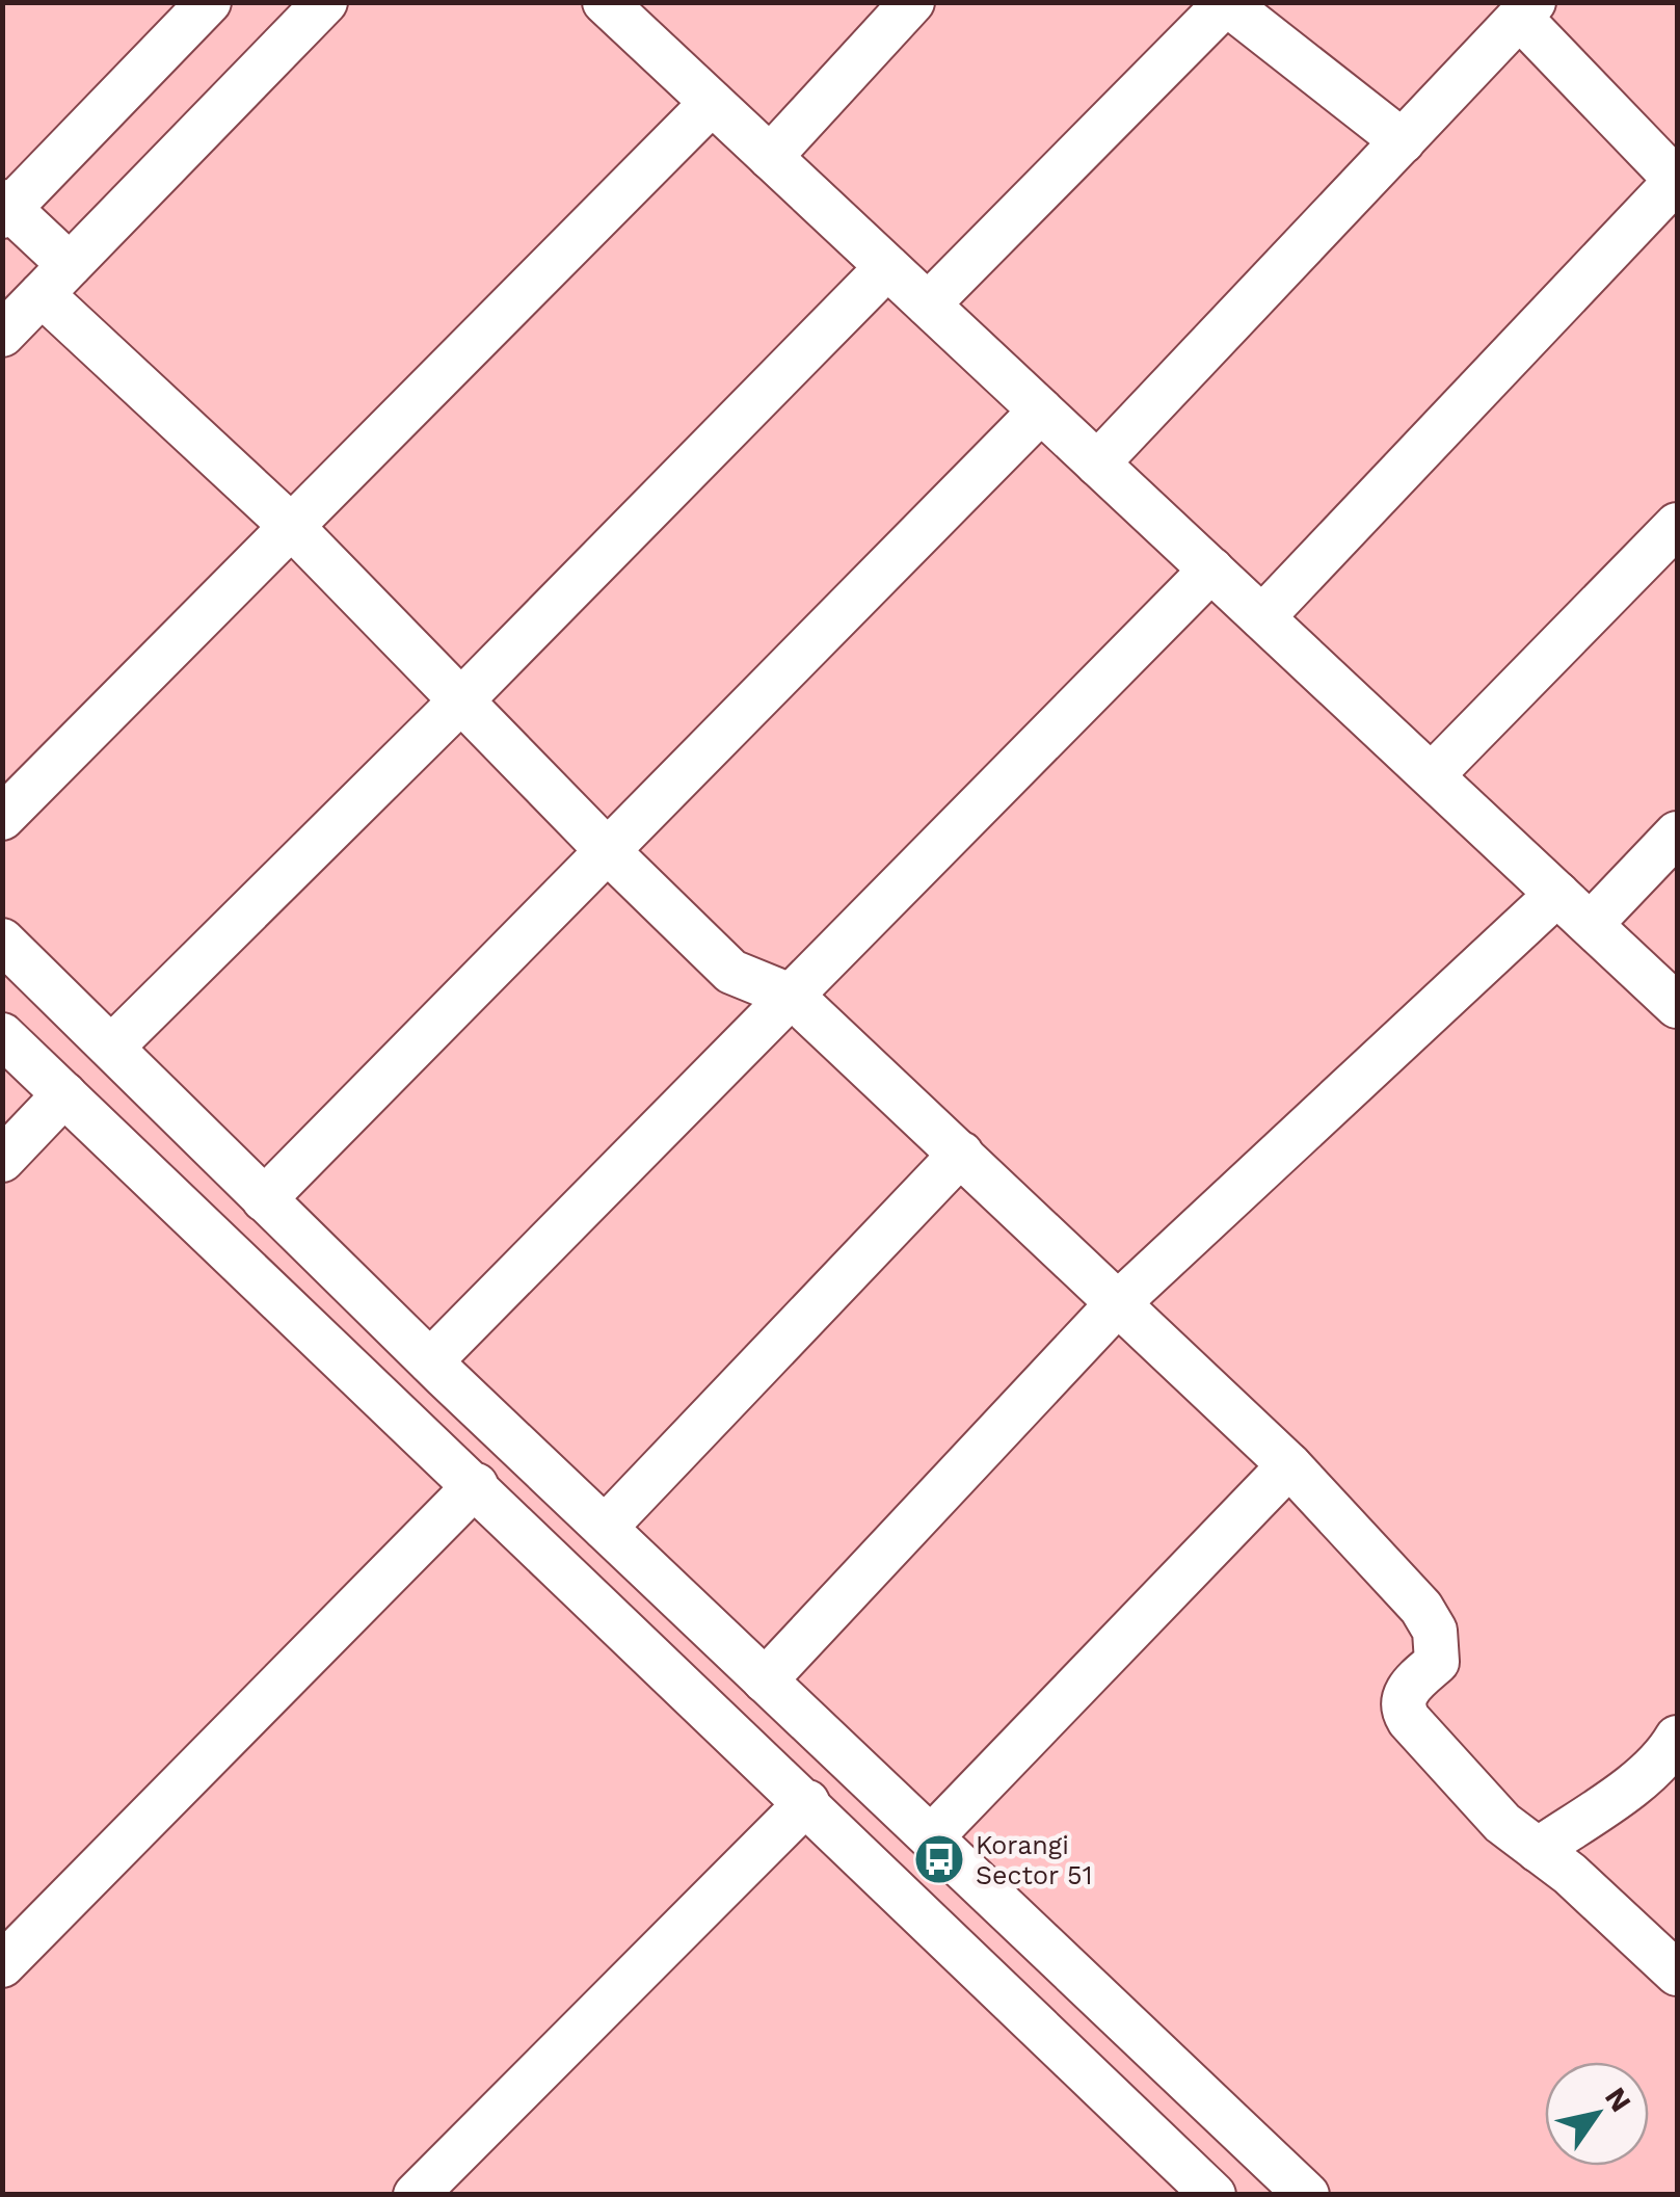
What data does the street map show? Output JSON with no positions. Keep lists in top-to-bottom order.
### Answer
{
  "places": {
    "bus stop": ["Korangi Sector 51"]
  },
  "north": "top right"
}
